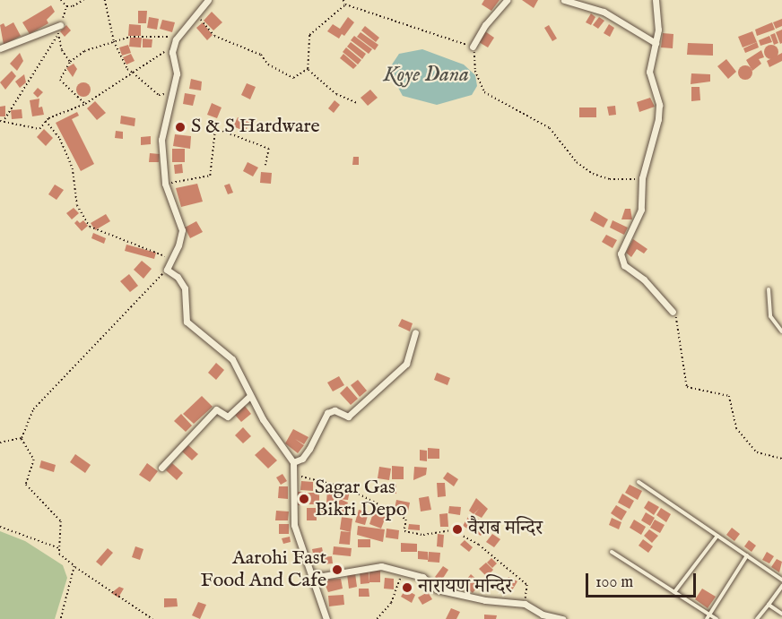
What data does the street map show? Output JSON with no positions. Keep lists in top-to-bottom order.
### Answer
{
  "water": ["Koye Dana"],
  "places": [
    "S & S Hardware",
    "Sagar Gas Bikri Depo",
    "वैराब मन्दिर",
    "Aarohi Fast Food And Cafe",
    "नारायण मन्दिर"
  ],
  "scale_bar": "100 m"
}
